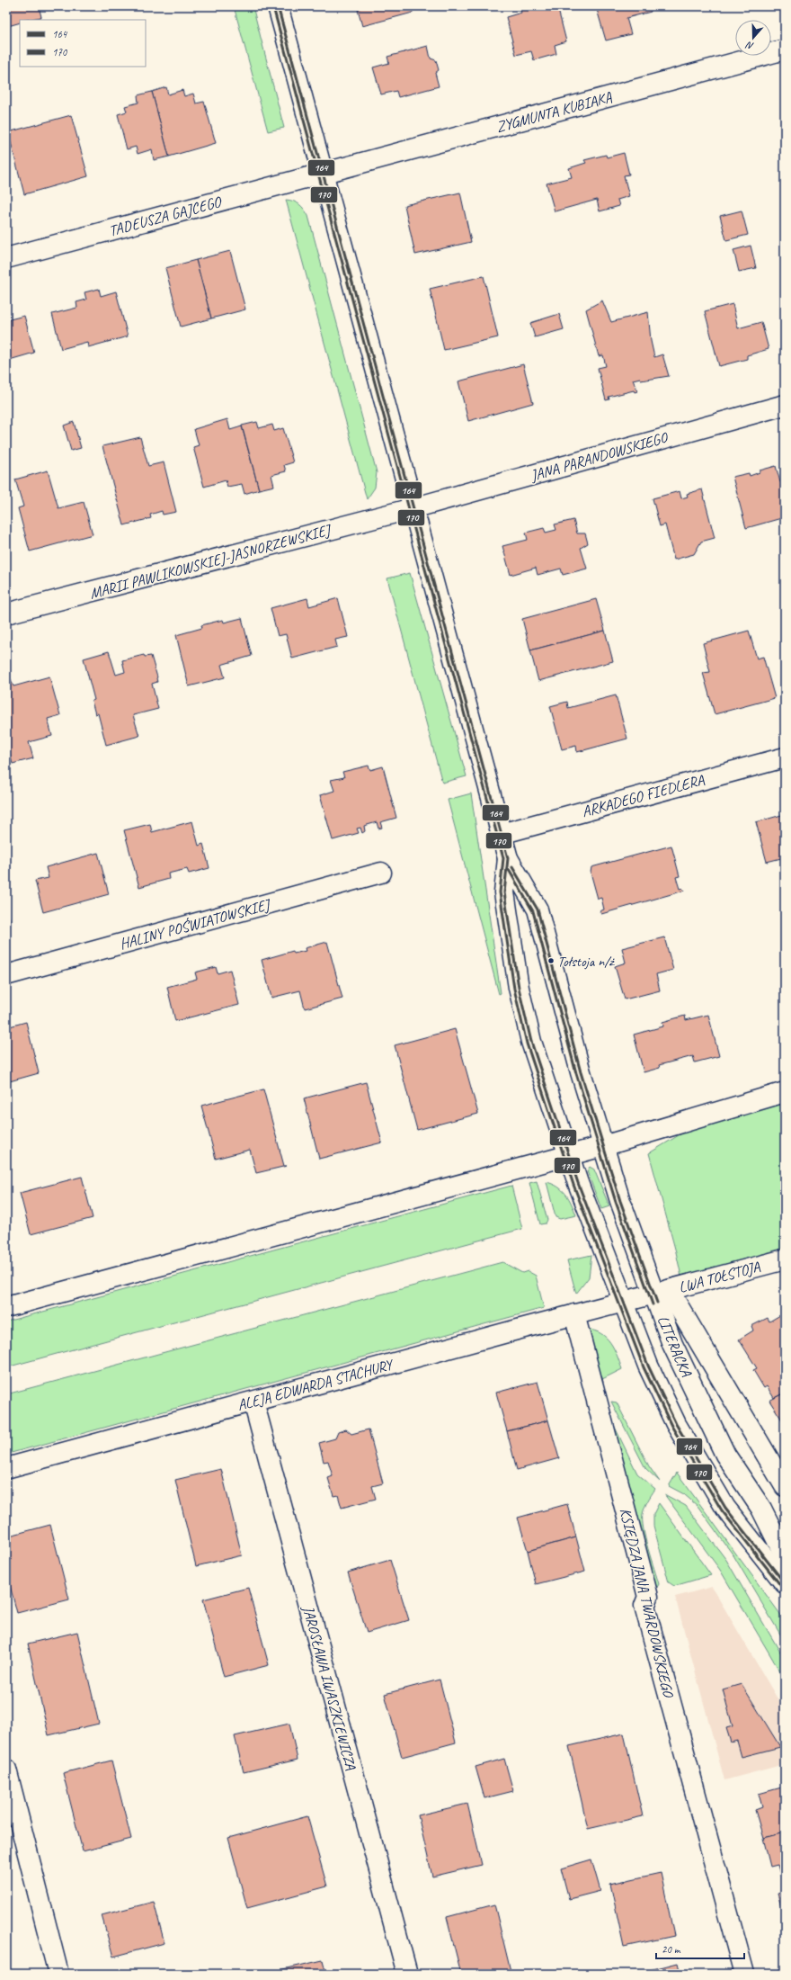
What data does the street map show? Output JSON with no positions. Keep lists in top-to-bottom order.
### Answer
{
  "streets": {
    "street": [
      "ZYGMUNTA KUBIAKA",
      "TADEUSZA GAJCEGO",
      "JANA PARANDOWSKIEGO",
      "MARII PAWLIKOWSKIEJ-JASNORZEWSKIEJ",
      "ARKADEGO FIEDLERA",
      "HALINY POŚWIATOWSKIEJ",
      "LWA TOŁSTOJA",
      "LITERACKA",
      "ALEJA EDWARDA STACHURY",
      "KSIĘDZA JANA TWARDOWSKIEGO",
      "JAROSŁAWA IWASZKIEWICZA"
    ]
  },
  "crossings": [
    ["ZYGMUNTA KUBIAKA", "TADEUSZA GAJCEGO"],
    ["ZYGMUNTA KUBIAKA", "LITERACKA"],
    ["TADEUSZA GAJCEGO", "LITERACKA"],
    ["JANA PARANDOWSKIEGO", "MARII PAWLIKOWSKIEJ-JASNORZEWSKIEJ"],
    ["JANA PARANDOWSKIEGO", "LITERACKA"],
    ["MARII PAWLIKOWSKIEJ-JASNORZEWSKIEJ", "LITERACKA"],
    ["ARKADEGO FIEDLERA", "LITERACKA"],
    ["LWA TOŁSTOJA", "LITERACKA"],
    ["LWA TOŁSTOJA", "ALEJA EDWARDA STACHURY"],
    ["LITERACKA", "ALEJA EDWARDA STACHURY"],
    ["ALEJA EDWARDA STACHURY", "KSIĘDZA JANA TWARDOWSKIEGO"],
    ["ALEJA EDWARDA STACHURY", "JAROSŁAWA IWASZKIEWICZA"]
  ],
  "places": ["Tołstoja n/ż"],
  "lines": ["transit line 164", "transit line 170"],
  "legend": ["164", "170"],
  "scale_bar": "20 m",
  "north": "bottom"
}
